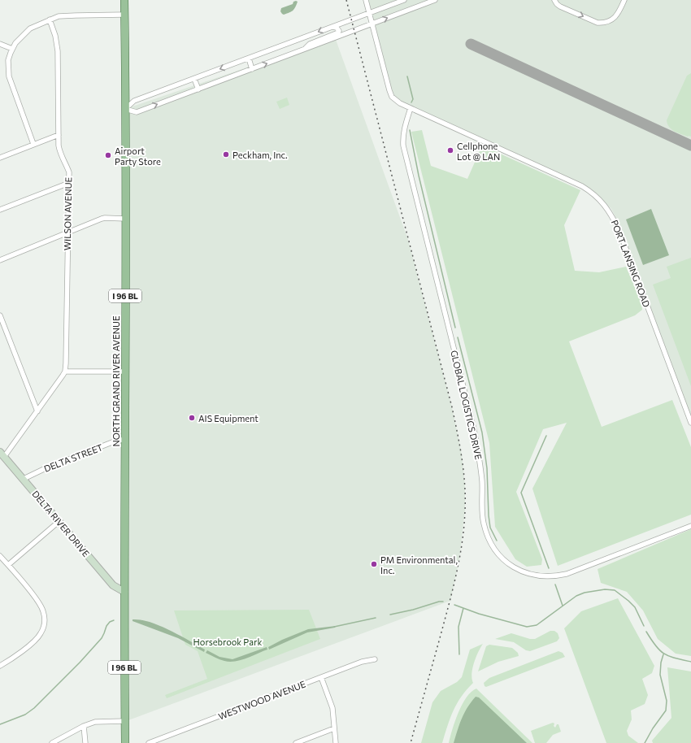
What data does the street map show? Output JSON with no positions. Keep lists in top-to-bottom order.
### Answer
{
  "streets": {
    "main road": ["I 96 BL", "NORTH GRAND RIVER AVENUE"],
    "street": [
      "WILSON AVENUE",
      "PORT LANSING ROAD",
      "GLOBAL LOGISTICS DRIVE",
      "DELTA STREET",
      "DELTA RIVER DRIVE",
      "WESTWOOD AVENUE"
    ]
  },
  "crossings": [
    ["PORT LANSING ROAD", "GLOBAL LOGISTICS DRIVE"],
    ["NORTH GRAND RIVER AVENUE", "DELTA STREET"],
    ["NORTH GRAND RIVER AVENUE", "DELTA RIVER DRIVE"],
    ["DELTA STREET", "DELTA RIVER DRIVE"]
  ],
  "parks": ["Horsebrook Park"],
  "places": [
    "Cellphone Lot @ LAN",
    "Peckham, Inc.",
    "Airport Party Store",
    "AIS Equipment",
    "PM Environmental, Inc."
  ]
}
